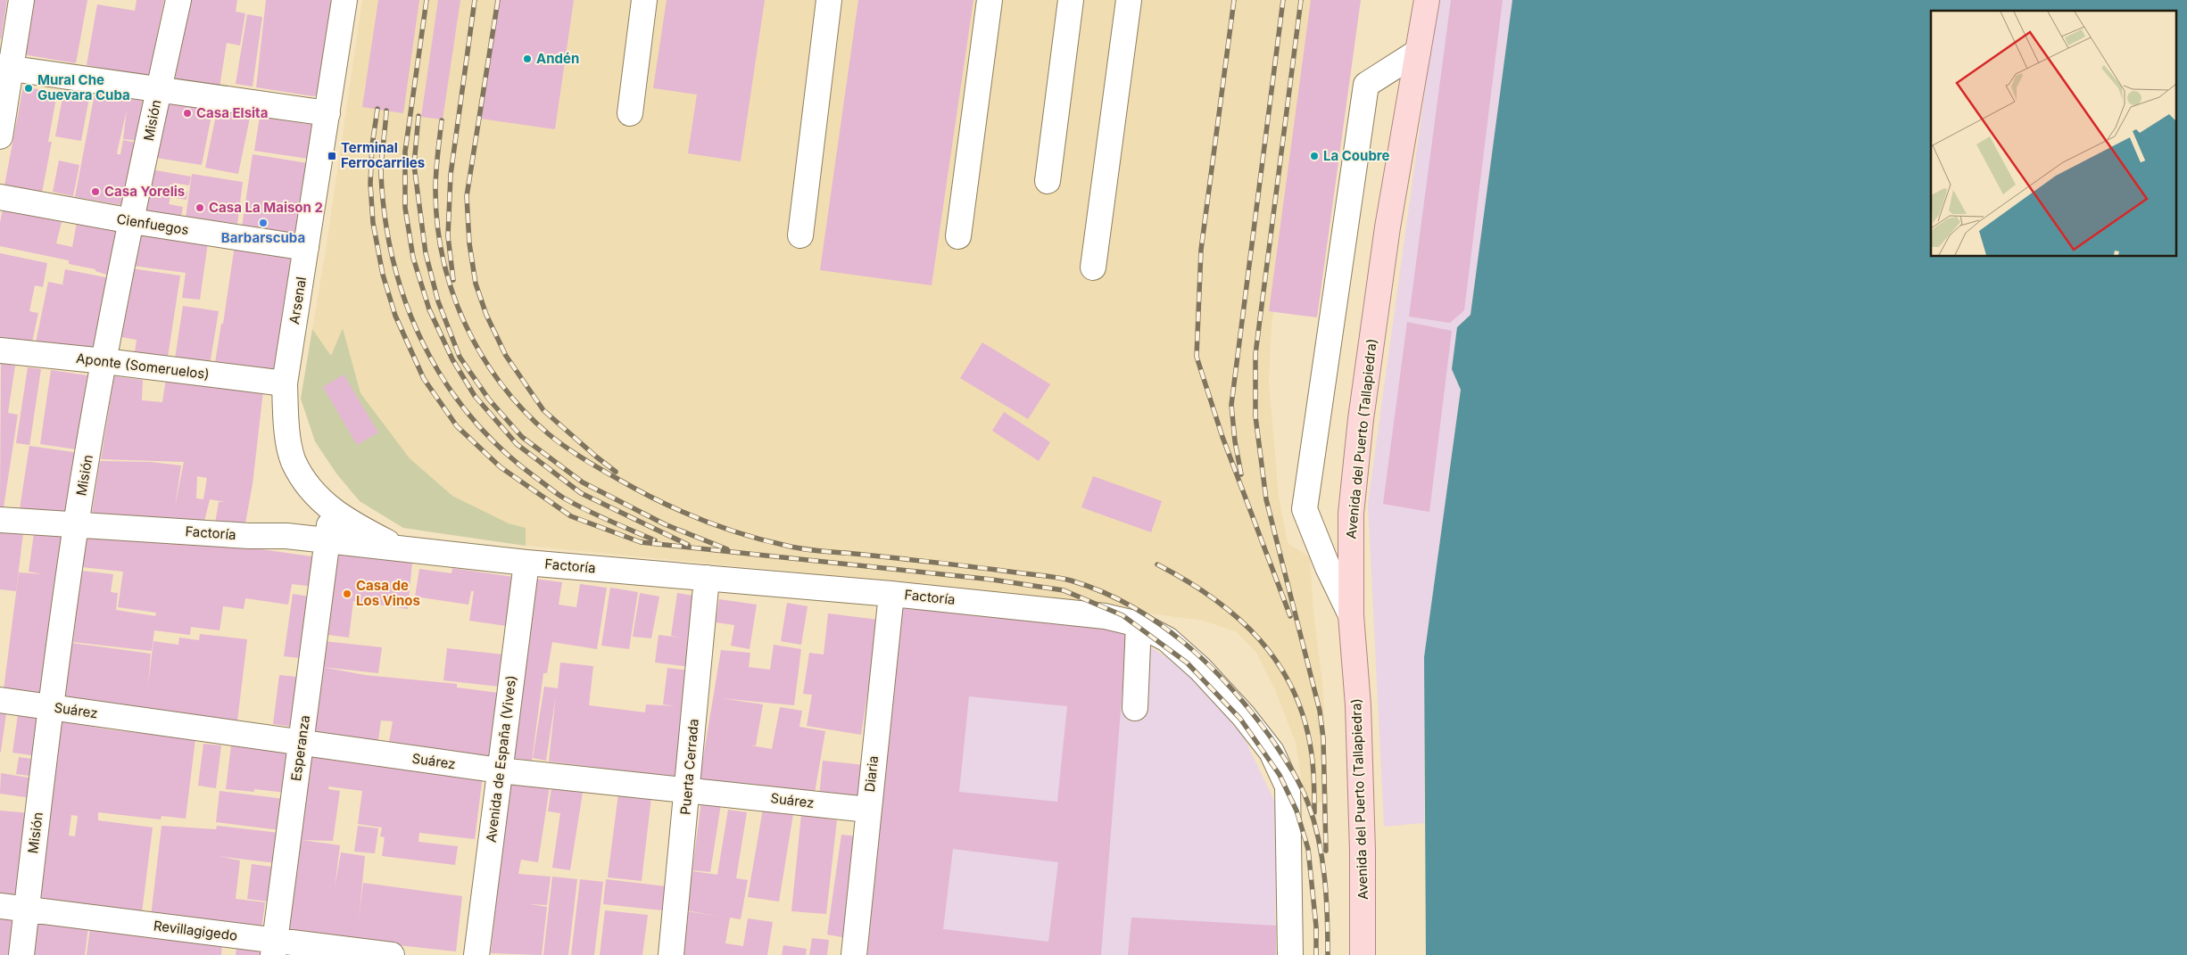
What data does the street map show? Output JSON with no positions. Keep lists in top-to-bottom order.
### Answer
{
  "streets": {
    "main road": ["Avenida del Puerto (Tallapiedra)"],
    "street": [
      "Misión",
      "Cienfuegos",
      "Arsenal",
      "Aponte (Someruelos)",
      "Factoría",
      "Suárez",
      "Esperanza",
      "Avenida de España (Vives)",
      "Puerta Cerrada",
      "Diaria",
      "Revillagigedo"
    ]
  },
  "crossings": [
    ["Misión", "Cienfuegos"],
    ["Misión", "Aponte (Someruelos)"],
    ["Misión", "Factoría"],
    ["Misión", "Suárez"],
    ["Misión", "Revillagigedo"],
    ["Cienfuegos", "Arsenal"],
    ["Arsenal", "Aponte (Someruelos)"],
    ["Arsenal", "Factoría"],
    ["Arsenal", "Esperanza"],
    ["Factoría", "Esperanza"],
    ["Factoría", "Avenida de España (Vives)"],
    ["Factoría", "Puerta Cerrada"],
    ["Factoría", "Diaria"],
    ["Suárez", "Esperanza"],
    ["Suárez", "Avenida de España (Vives)"],
    ["Suárez", "Puerta Cerrada"],
    ["Suárez", "Diaria"],
    ["Esperanza", "Revillagigedo"]
  ],
  "places": {
    "other": [
      "Andén",
      "Mural Che Guevara Cuba",
      "Casa Elsita",
      "La Coubre",
      "Casa Yorelis",
      "Casa La Maison 2",
      "Barbarscuba",
      "Casa de Los Vinos"
    ],
    "transit": ["Terminal Ferrocarriles"]
  }
}
